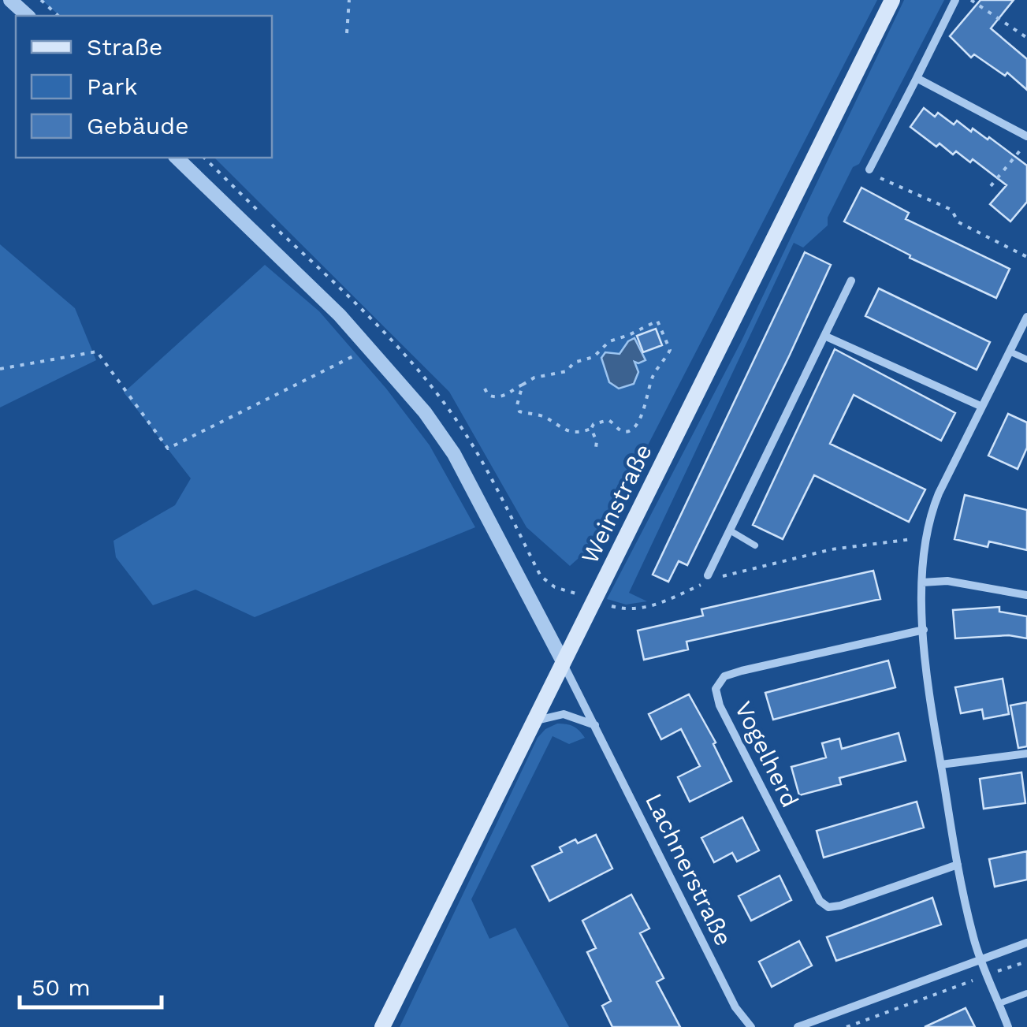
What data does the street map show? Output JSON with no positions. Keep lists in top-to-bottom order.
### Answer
{
  "streets": {
    "main road": ["Weinstraße"],
    "street": ["Vogelherd", "Lachnerstraße"]
  },
  "crossings": [
    ["Weinstraße", "Lachnerstraße"]
  ],
  "legend": ["Straße", "Park", "Gebäude"],
  "scale_bar": "50 m"
}
